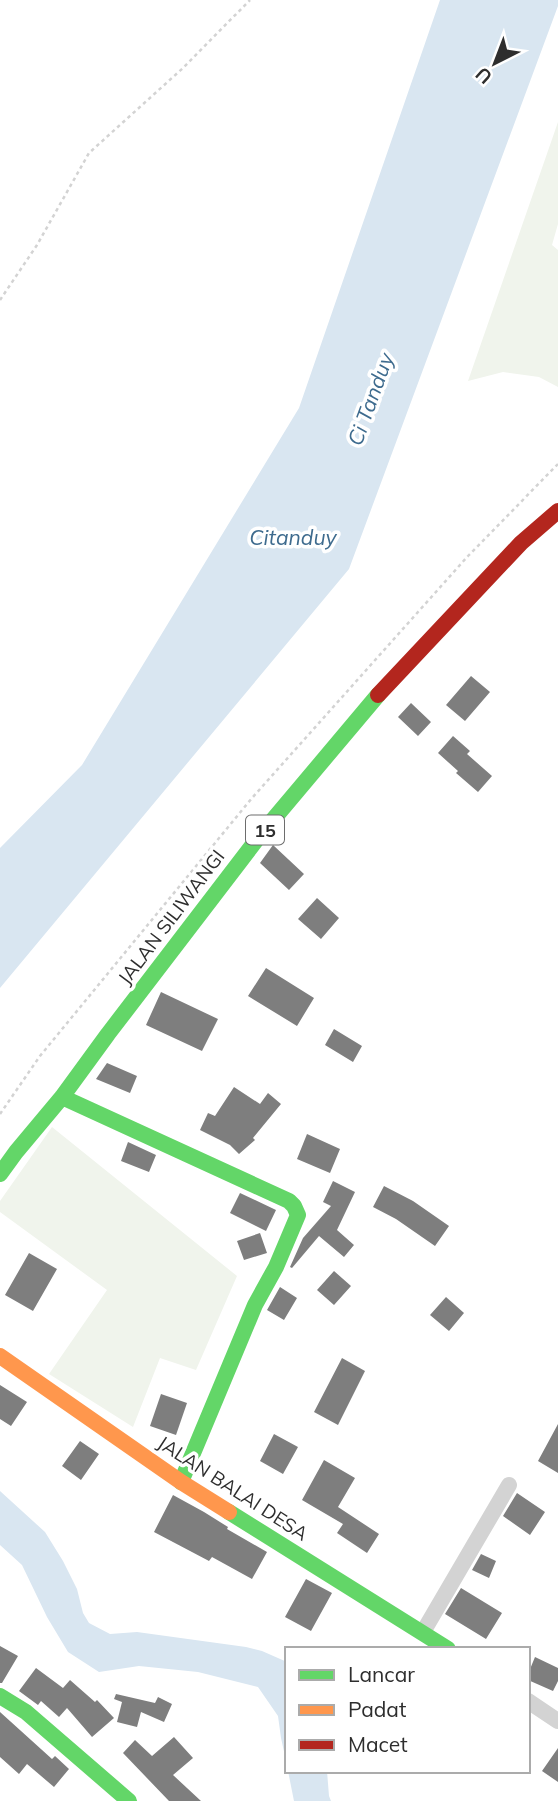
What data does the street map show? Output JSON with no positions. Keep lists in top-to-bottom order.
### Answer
{
  "streets": {
    "main road": ["15", "JALAN SILIWANGI", "JALAN BALAI DESA"]
  },
  "water": ["Ci Tanduy", "Citanduy"],
  "legend": ["Lancar", "Padat", "Macet"],
  "north": "bottom left"
}
